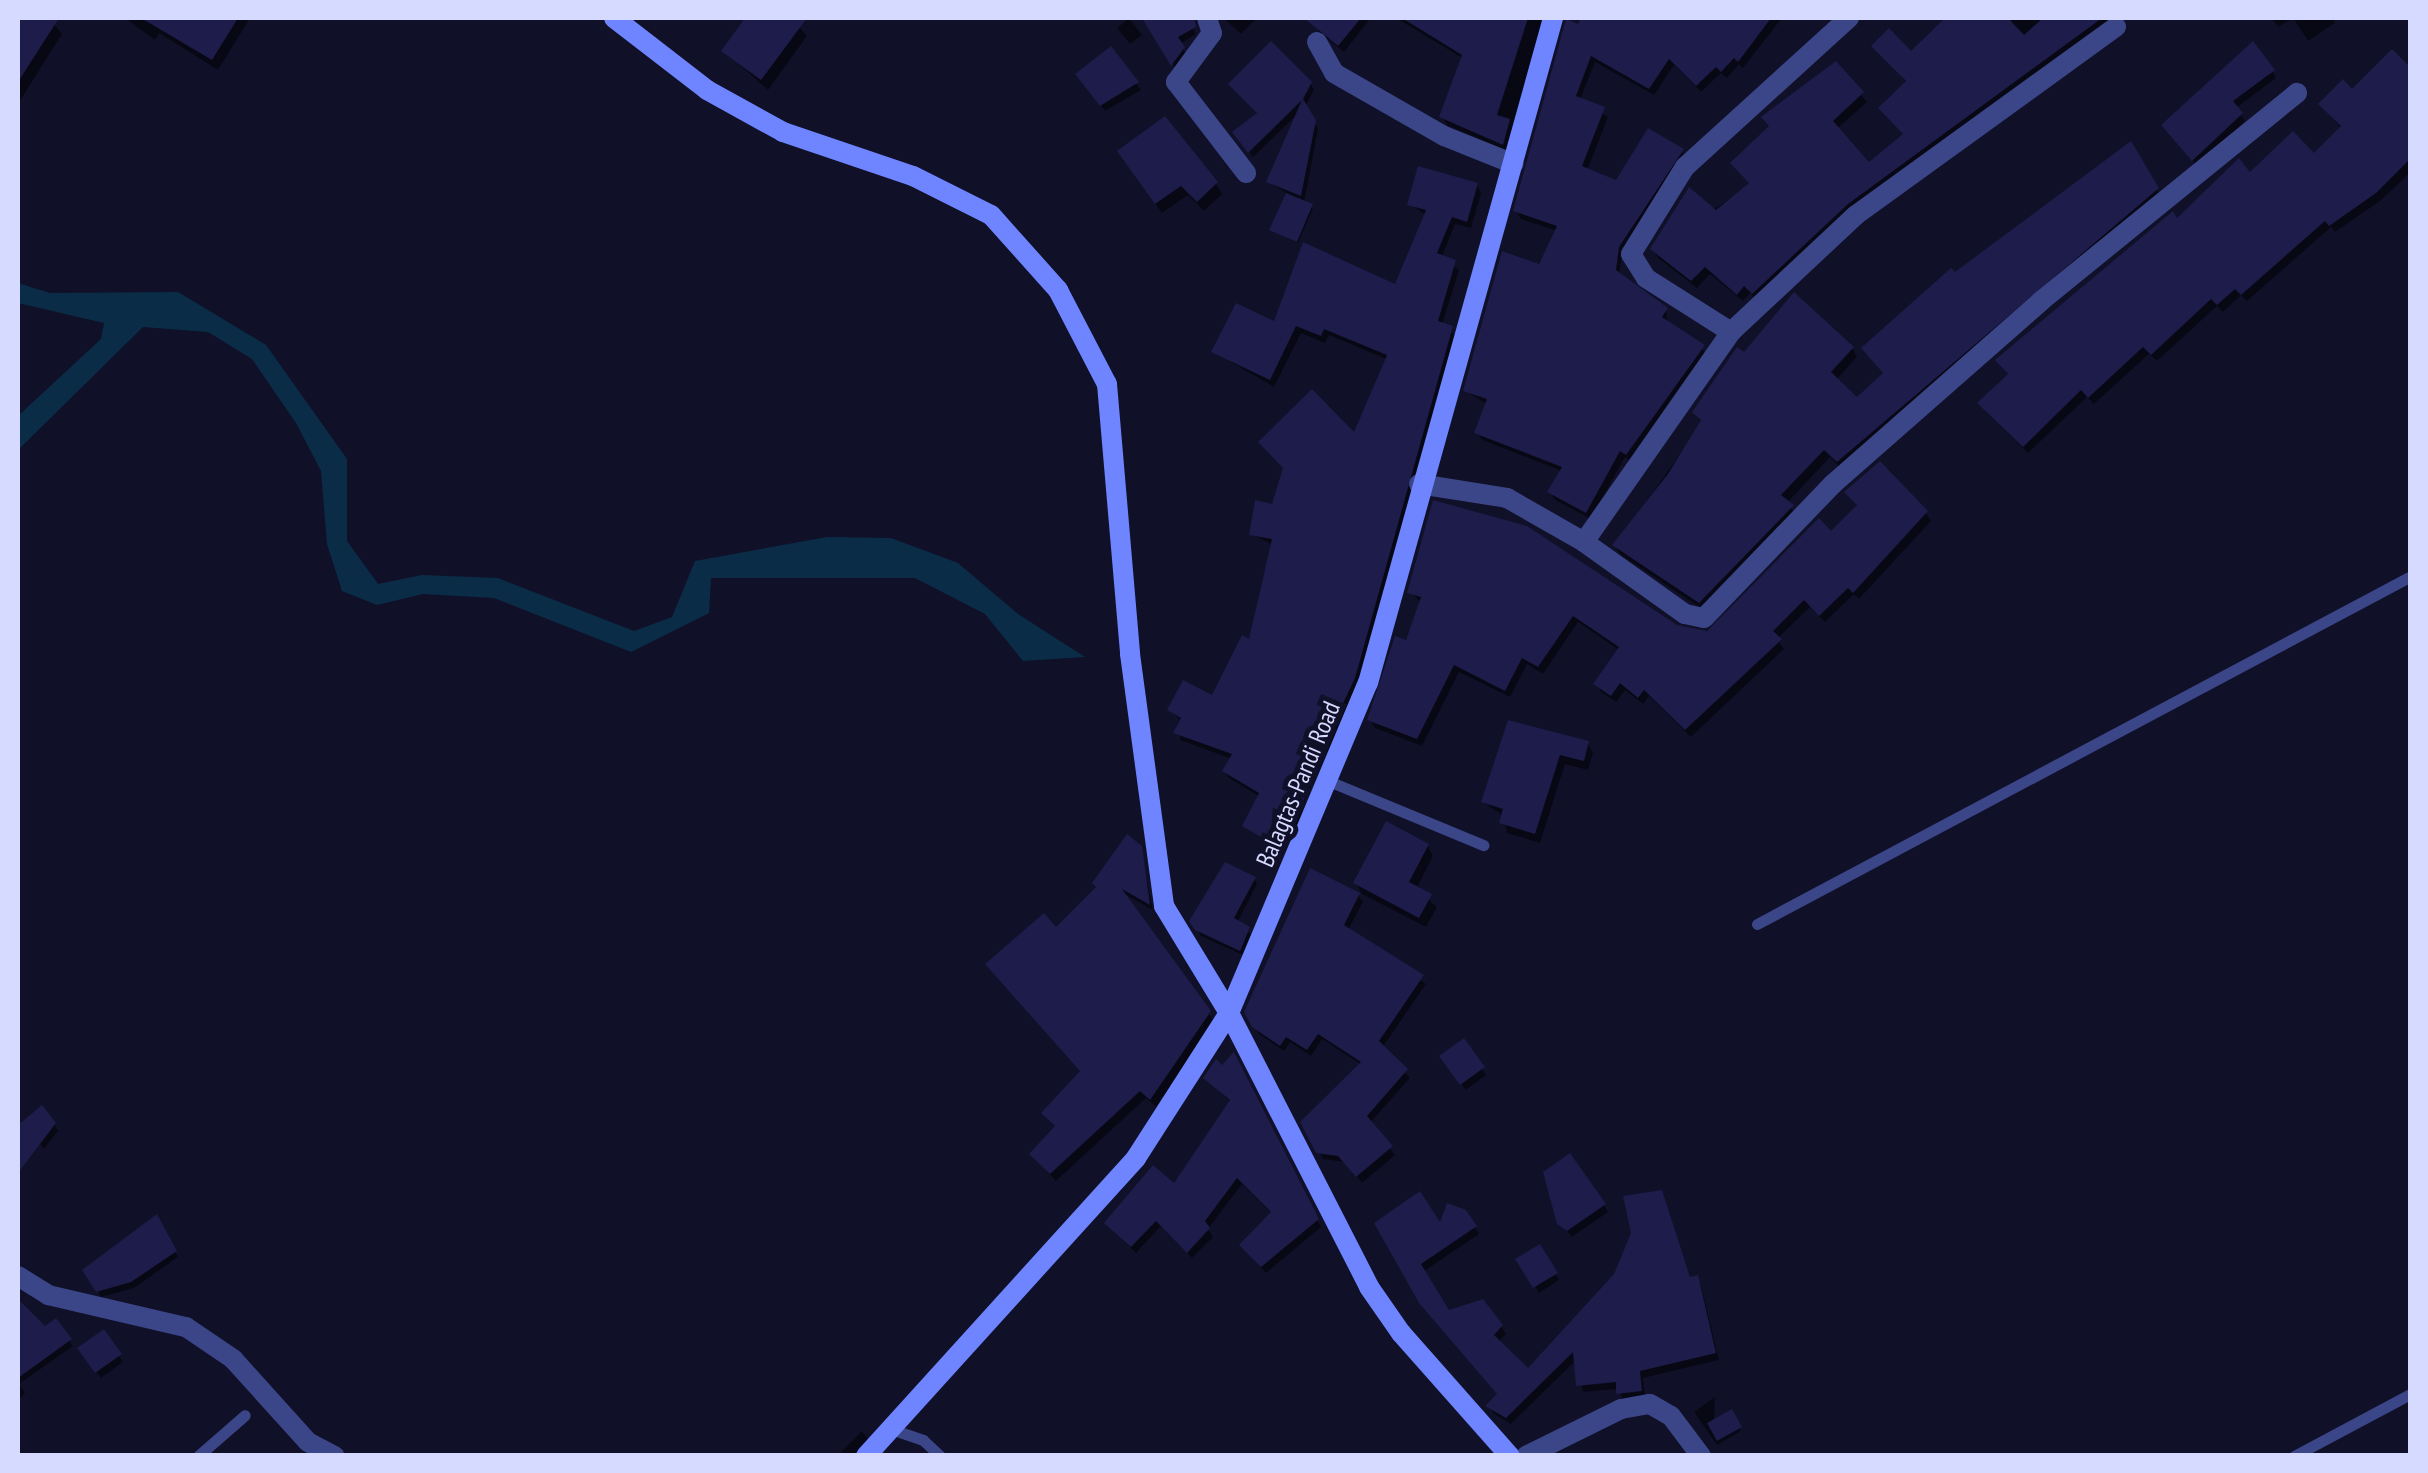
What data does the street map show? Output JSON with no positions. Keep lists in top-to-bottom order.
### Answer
{
  "streets": {
    "street": ["Balagtas-Pandi Road"]
  }
}
